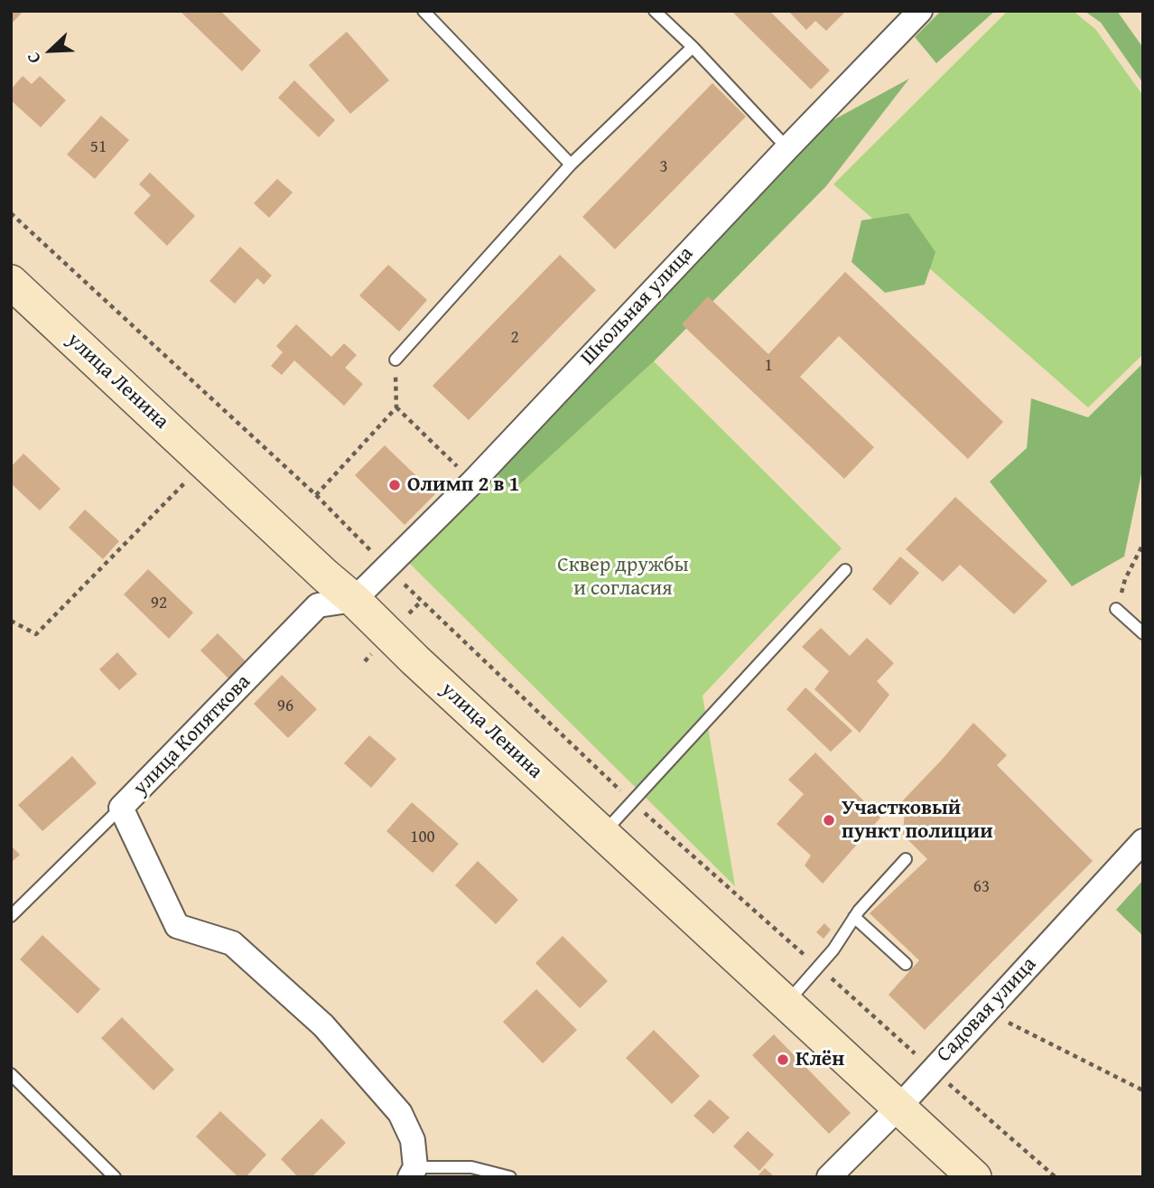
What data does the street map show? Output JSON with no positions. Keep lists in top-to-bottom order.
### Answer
{
  "streets": {
    "main road": ["улица Ленина"],
    "street": ["Школьная улица", "улица Копяткова", "Садовая улица"]
  },
  "crossings": [
    ["Школьная улица", "улица Ленина"],
    ["Школьная улица", "улица Копяткова"],
    ["улица Ленина", "улица Копяткова"],
    ["улица Ленина", "Садовая улица"]
  ],
  "parks": ["Сквер дружбы и согласия"],
  "places": ["Олимп 2 в 1", "Участковый пункт полиции", "Клён"],
  "house_numbers": [
    "51",
    "3",
    "2",
    "1",
    "92",
    "96",
    "100",
    "63"
  ],
  "north": "bottom left"
}
